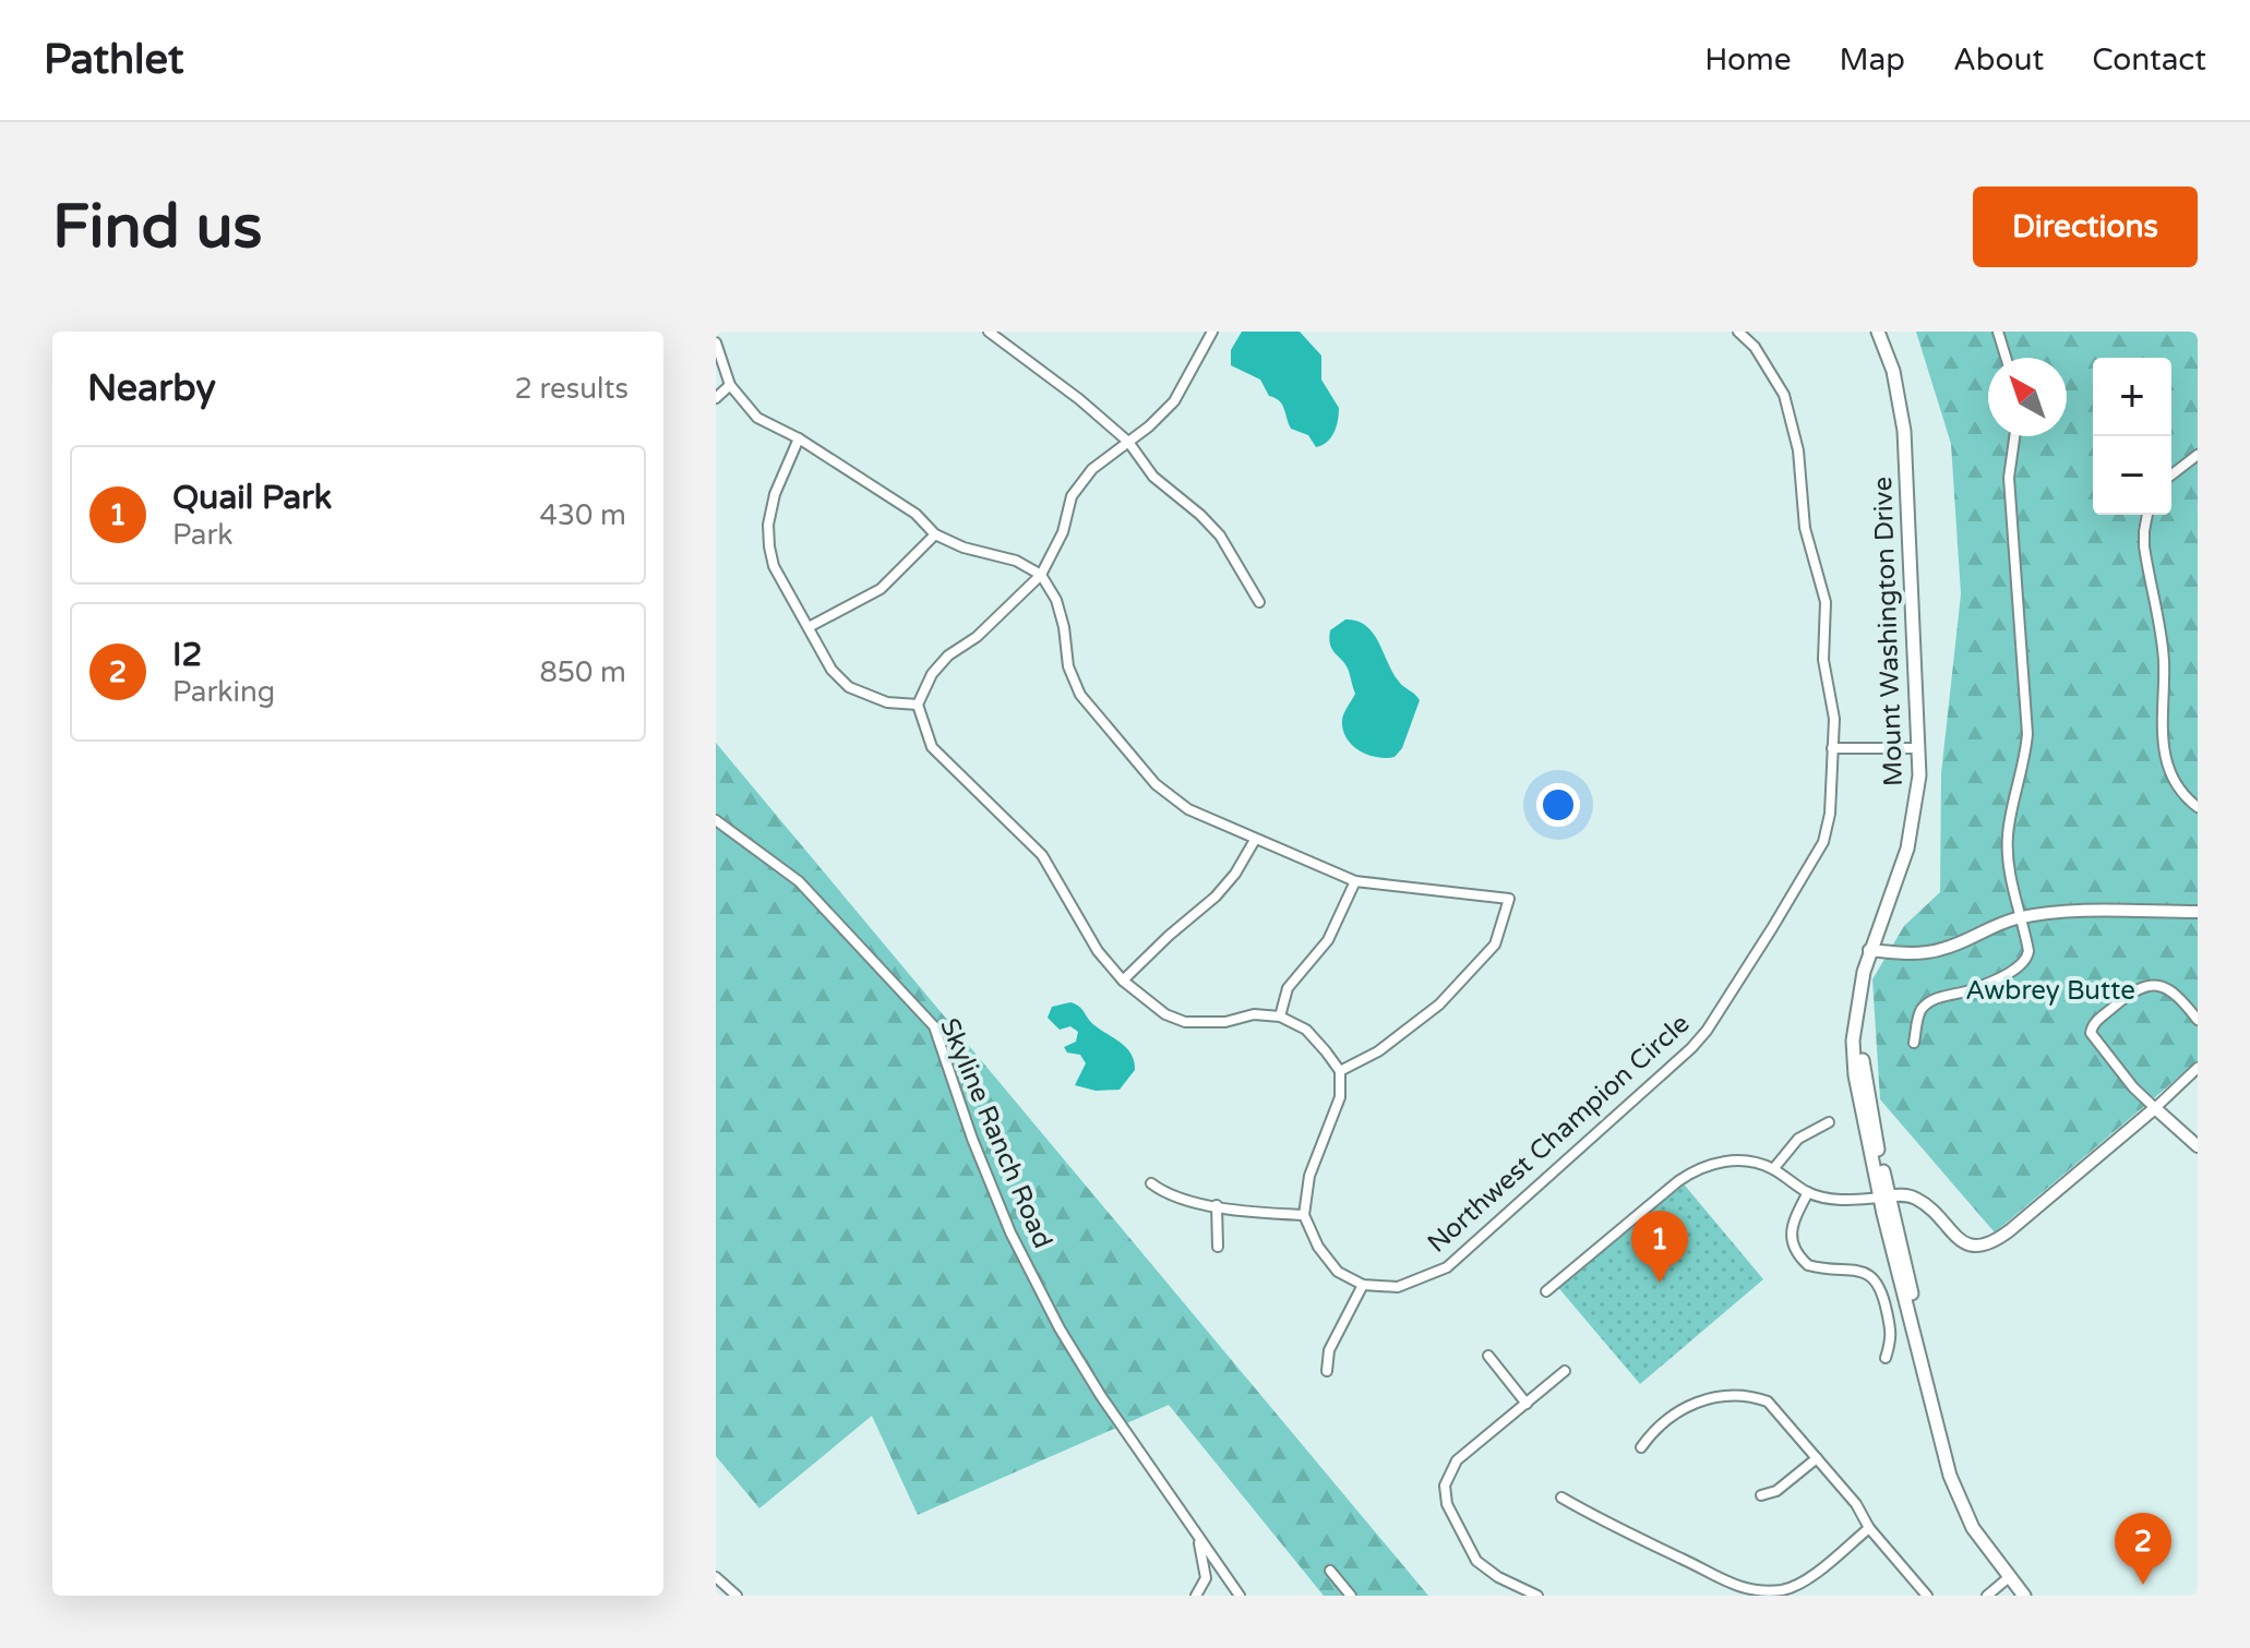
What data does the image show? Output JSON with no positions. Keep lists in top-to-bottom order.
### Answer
{
  "streets": {
    "main road": ["Mount Washington Drive"],
    "street": ["Skyline Ranch Road", "Northwest Champion Circle"]
  },
  "parks": ["Awbrey Butte"],
  "north": "top left",
  "page": {
    "header": "Pathlet",
    "nav": [
      "Home",
      "Map",
      "About",
      "Contact"
    ],
    "buttons": "Directions",
    "title": "Find us",
    "heading": ["Nearby", "2 results"],
    "map_buttons": ["+", "−"],
    "list": [
      {
        "mark": "1",
        "name": "Quail Park",
        "note": "Park",
        "value": "430 m"
      },
      {
        "mark": "2",
        "name": "I2",
        "note": "Parking",
        "value": "850 m"
      }
    ],
    "pins": ["1", "2"]
  }
}
